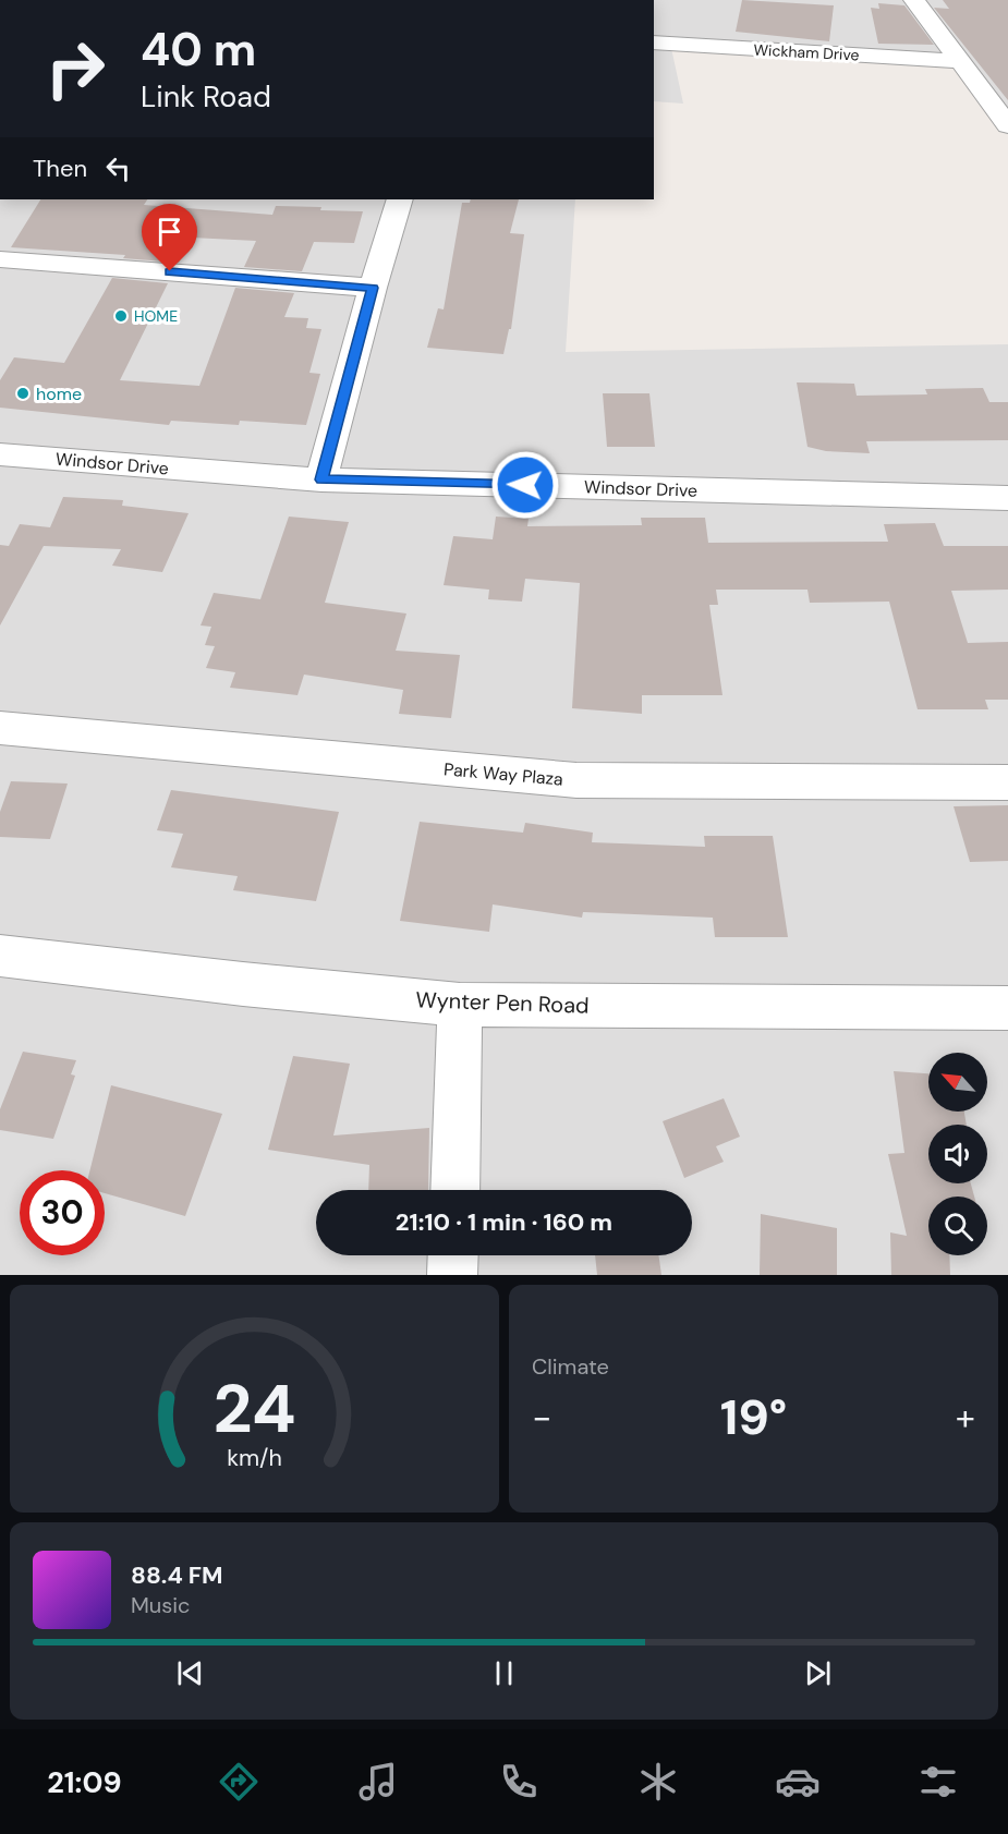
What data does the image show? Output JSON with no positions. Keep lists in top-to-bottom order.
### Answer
{
  "streets": {
    "street": [
      "Wickham Drive",
      "Windsor Drive",
      "Park Way Plaza",
      "Wynter Pen Road"
    ]
  },
  "places": ["HOME", "home"],
  "north": "top left",
  "page": {
    "turn": ["40 m", "Link Road"],
    "then": "Then",
    "limit": "30",
    "trip": "21:10 · 1 min · 160 m",
    "tile": "Climate",
    "heat": ["−", "19°", "+"],
    "song": ["88.4 FM", "Music"],
    "tabs": "21:09",
    "gauge": ["24", "km/h"]
  }
}
